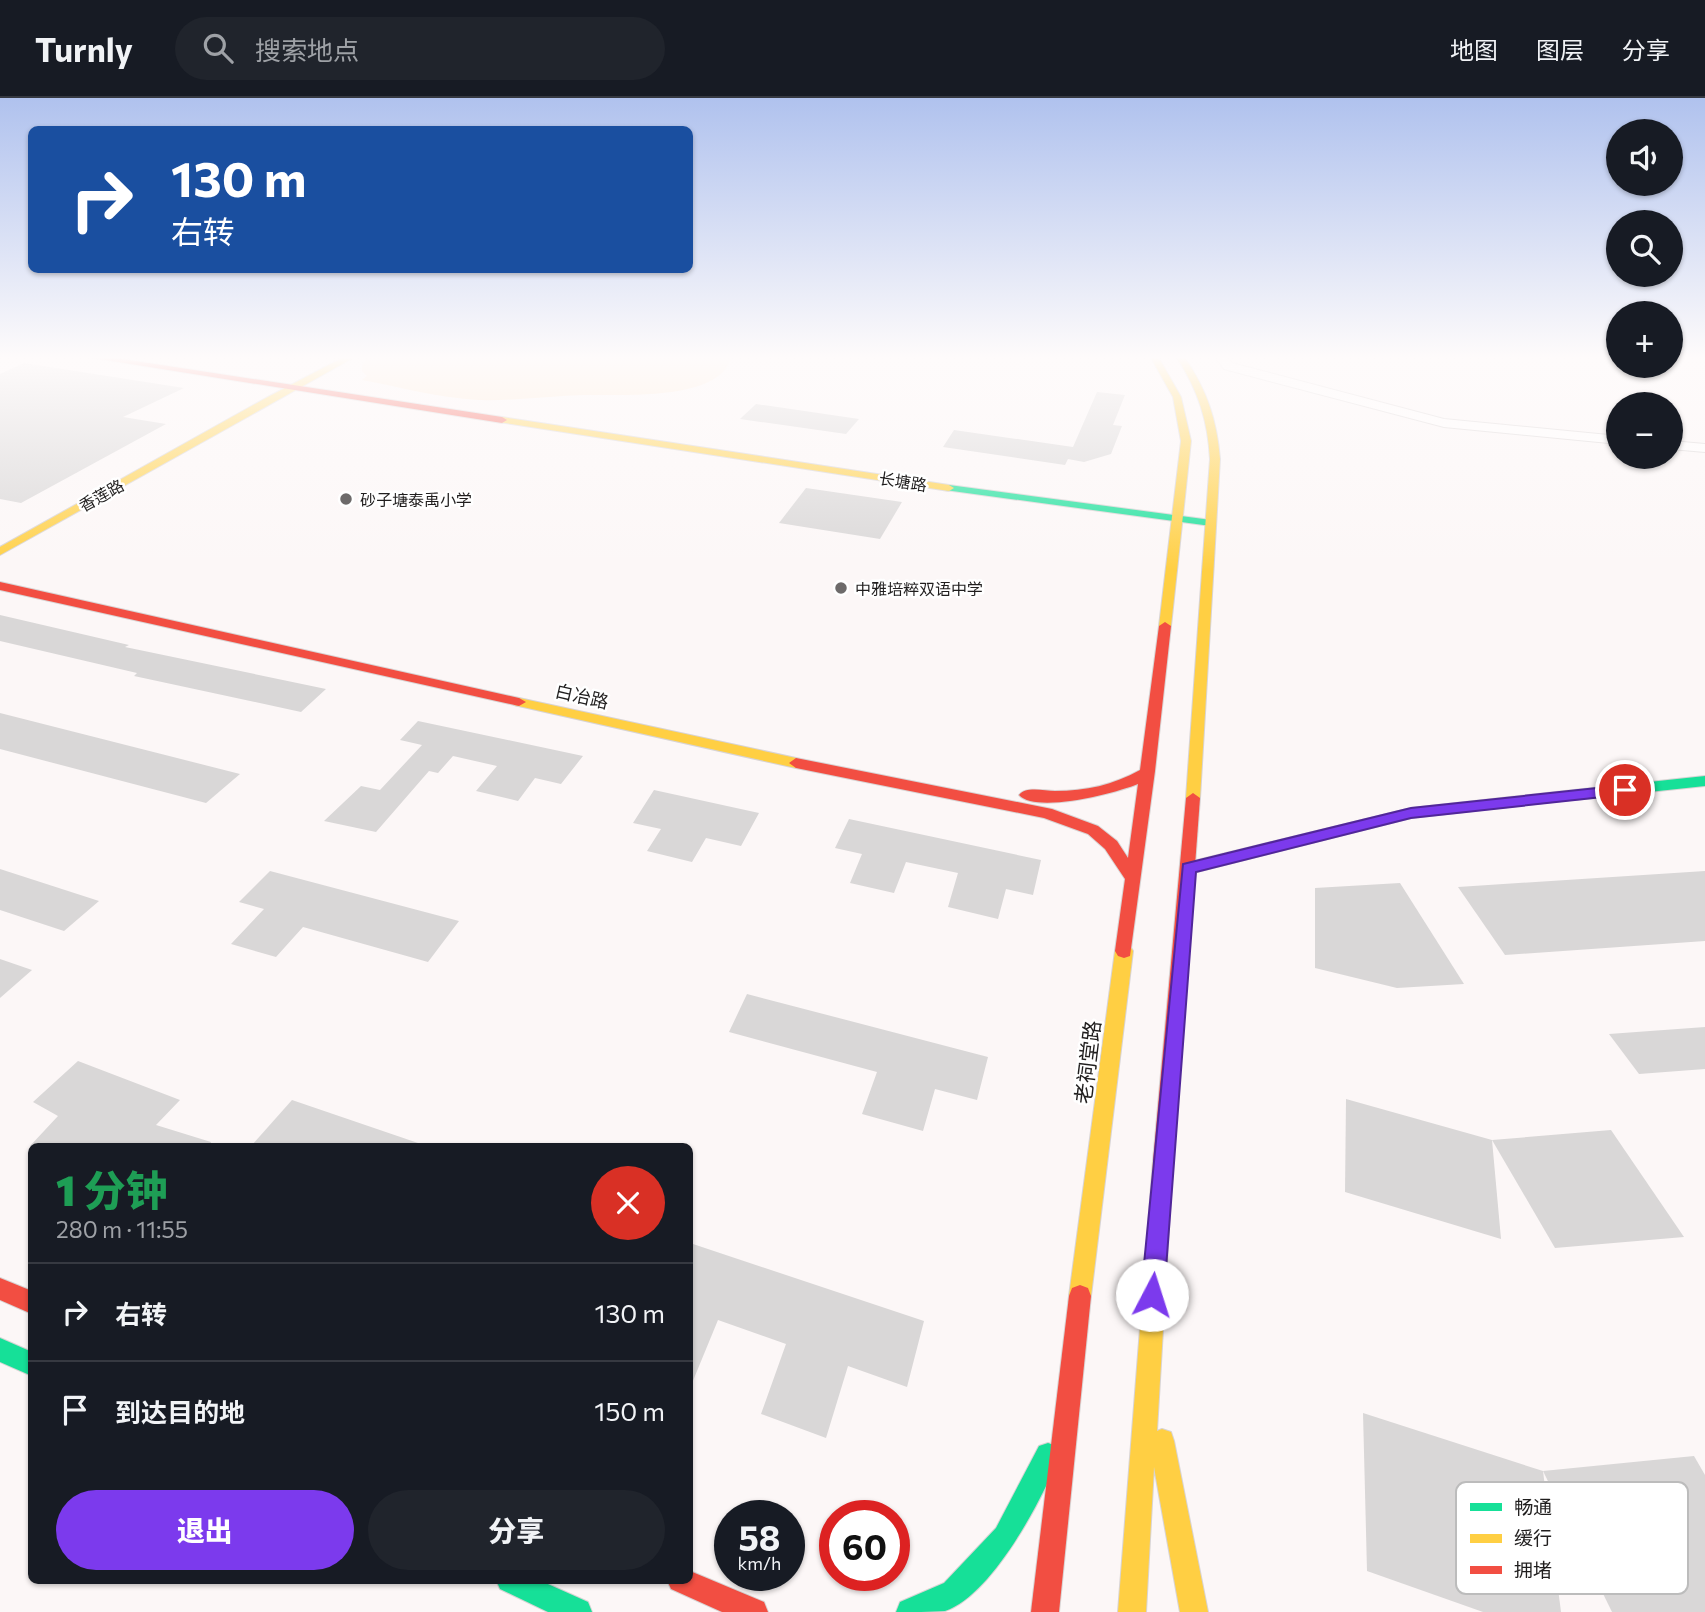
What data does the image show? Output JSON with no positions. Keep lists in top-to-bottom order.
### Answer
{
  "streets": {
    "main road": [
      "长塘路",
      "香莲路",
      "白冶路",
      "老祠堂路"
    ]
  },
  "crossings": [
    ["长塘路", "老祠堂路"],
    ["白冶路", "老祠堂路"]
  ],
  "places": ["砂子塘泰禹小学", "中雅培粹双语中学"],
  "legend": ["畅通", "缓行", "拥堵"],
  "page": {
    "header": "Turnly",
    "search": "搜索地点",
    "nav": ["地图", "图层", "分享"],
    "map_buttons": ["+", "−"],
    "turn": ["130 m", "右转"],
    "heading": ["1 分钟", "280 m · 11:55"],
    "list": [
      {
        "name": "右转",
        "value": "130 m"
      },
      {
        "name": "到达目的地",
        "value": "150 m"
      }
    ],
    "buttons": ["退出", "分享"],
    "speed": "58 km/h",
    "limit": "60"
  }
}
